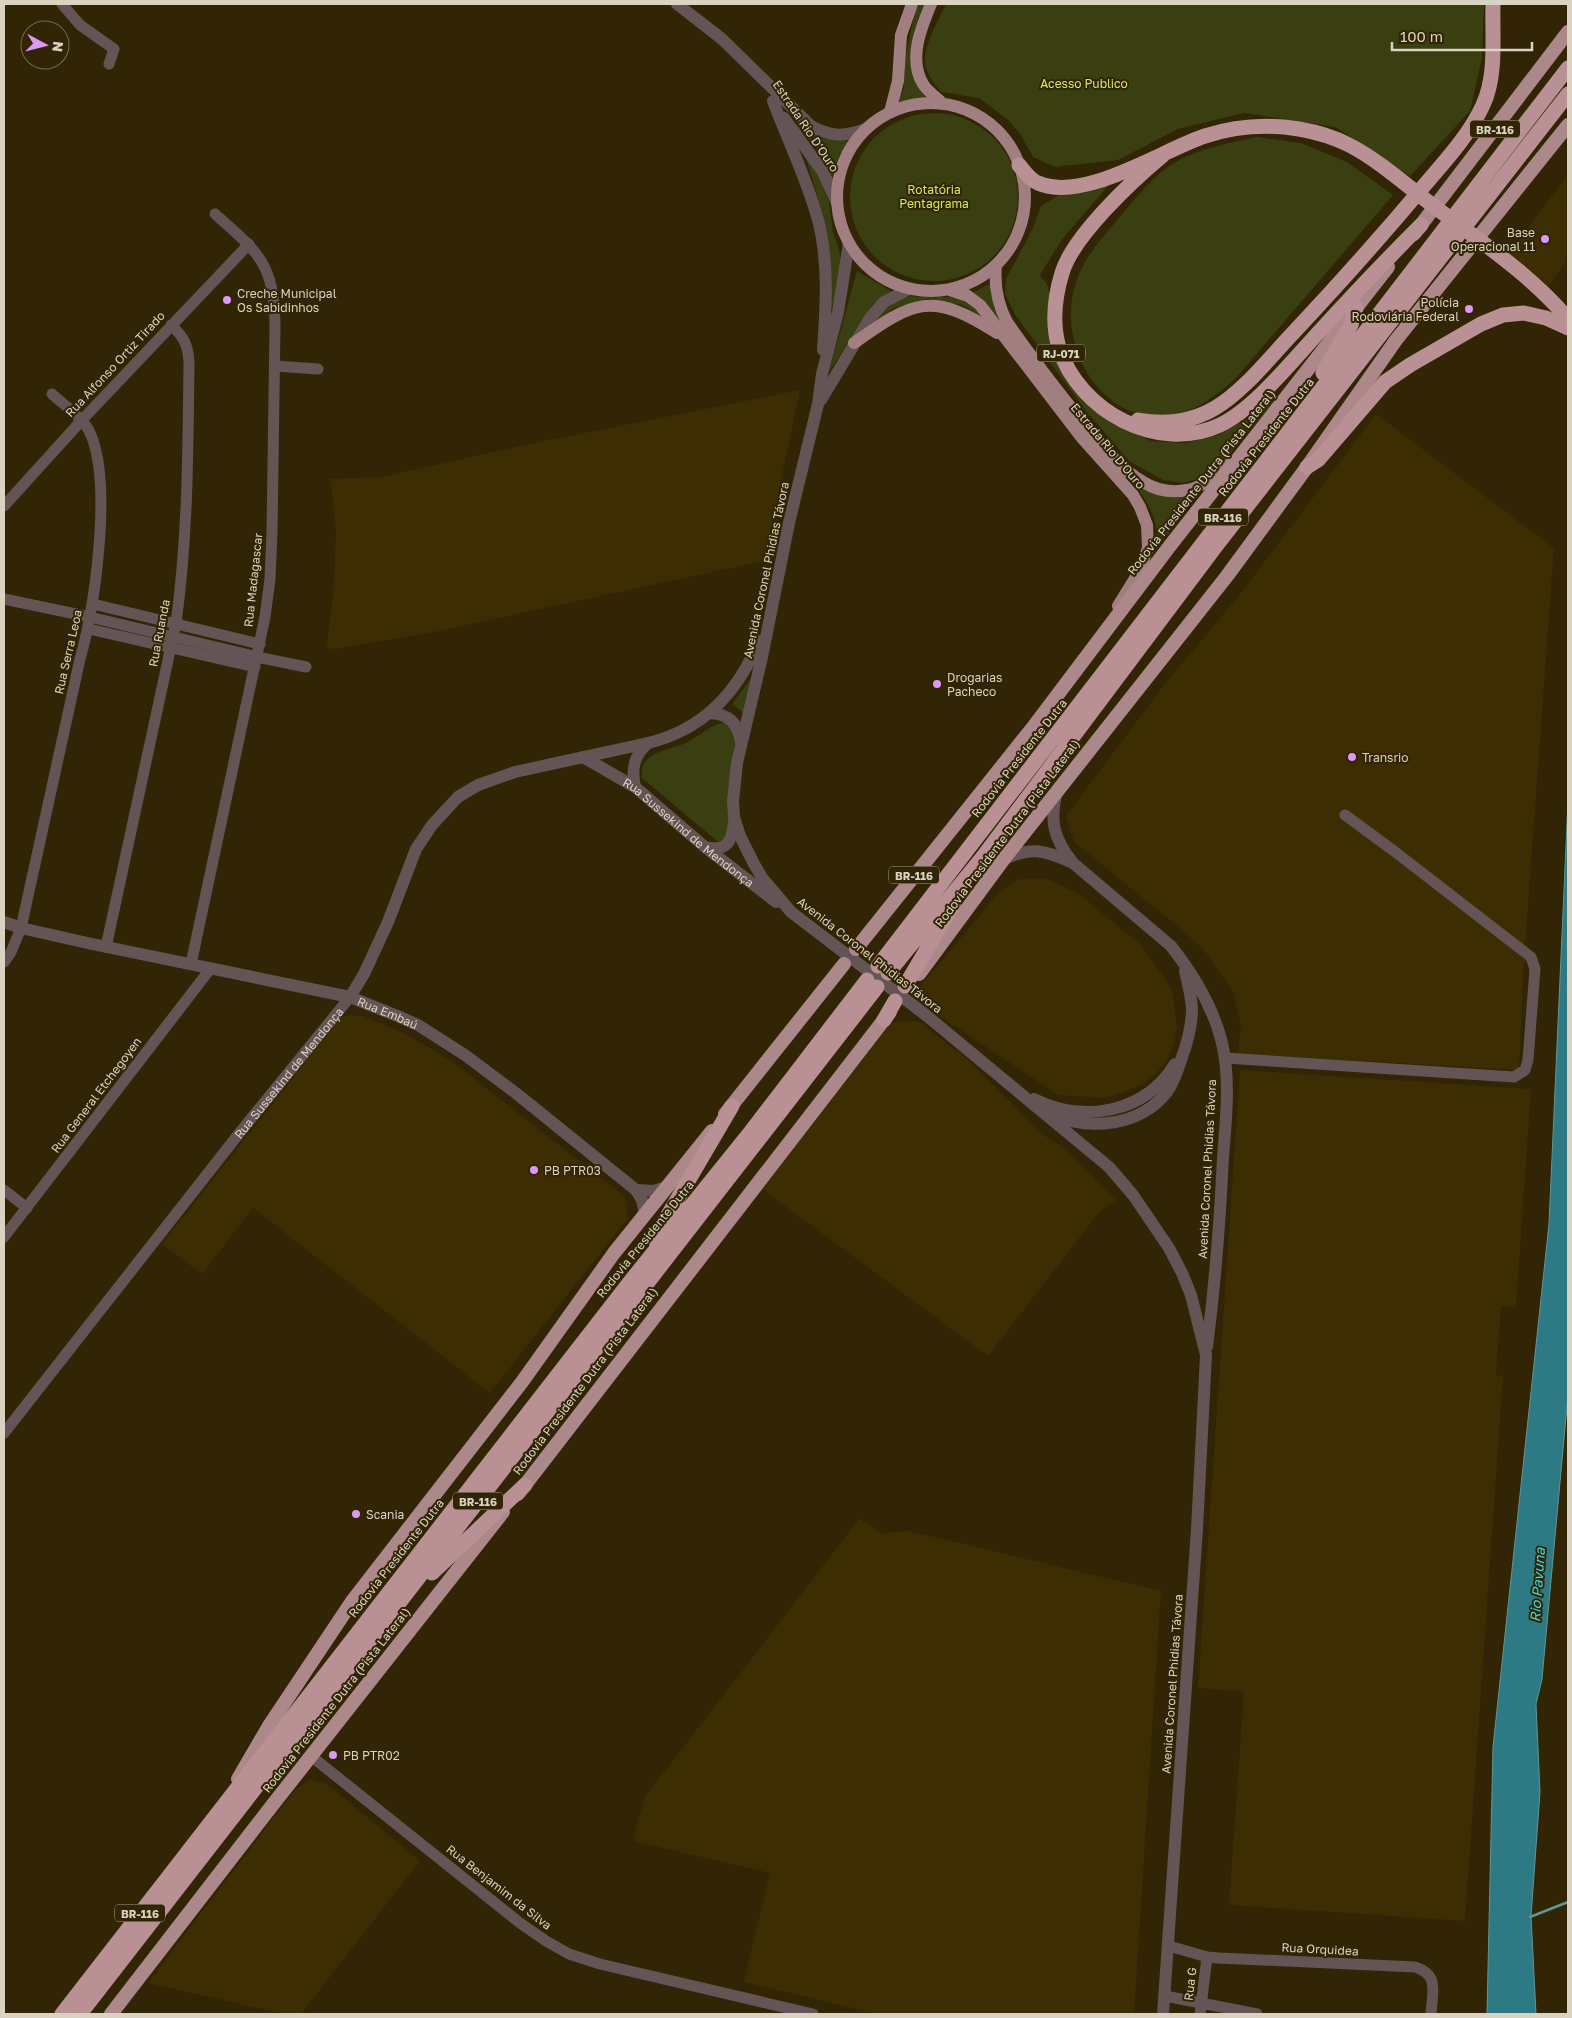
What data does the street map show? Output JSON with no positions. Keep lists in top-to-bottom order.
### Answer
{
  "streets": {
    "highway": [
      "BR-116",
      "RJ-071",
      "Rodovia Presidente Dutra",
      "Rodovia Presidente Dutra (Pista Lateral)"
    ],
    "main road": ["Estrada Rio D'Ouro"],
    "street": [
      "Rua Alfonso Ortiz Tirado",
      "Avenida Coronel Phidias Távora",
      "Rua Madagascar",
      "Rua Ruanda",
      "Rua Serra Leoa",
      "Rua Sussekind de Mendonça",
      "Rua Embaú",
      "Rua General Etchegoyen",
      "Rua Benjamim da Silva",
      "Rua Orquidea",
      "Rua G"
    ]
  },
  "crossings": [
    ["Estrada Rio D'Ouro", "Rodovia Presidente Dutra (Pista Lateral)"],
    ["BR-116", "Rodovia Presidente Dutra"],
    ["RJ-071", "Rodovia Presidente Dutra (Pista Lateral)"],
    ["Rua Alfonso Ortiz Tirado", "Rua Madagascar"],
    ["Rua Alfonso Ortiz Tirado", "Rua Ruanda"],
    ["Rua Alfonso Ortiz Tirado", "Rua Serra Leoa"],
    ["Rodovia Presidente Dutra (Pista Lateral)", "Avenida Coronel Phidias Távora"],
    ["Rodovia Presidente Dutra (Pista Lateral)", "Rua Benjamim da Silva"],
    ["Avenida Coronel Phidias Távora", "Rua Sussekind de Mendonça"],
    ["Avenida Coronel Phidias Távora", "Rua Orquidea"],
    ["Rua Madagascar", "Rua Embaú"],
    ["Rua Ruanda", "Rua Embaú"],
    ["Rua Serra Leoa", "Rua Embaú"],
    ["Rua Sussekind de Mendonça", "Rua Embaú"],
    ["Rua Embaú", "Rua General Etchegoyen"],
    ["Rua Orquidea", "Rua G"]
  ],
  "water": ["Rio Pavuna"],
  "parks": ["Acesso Publico", "Rotatória Pentagrama"],
  "places": [
    "Base Operacional 11",
    "Creche Municipal Os Sabidinhos",
    "Polícia Rodoviária Federal",
    "Drogarias Pacheco",
    "Transrio",
    "PB PTR03",
    "Scania",
    "PB PTR02"
  ],
  "scale_bar": "100 m",
  "north": "right"
}
